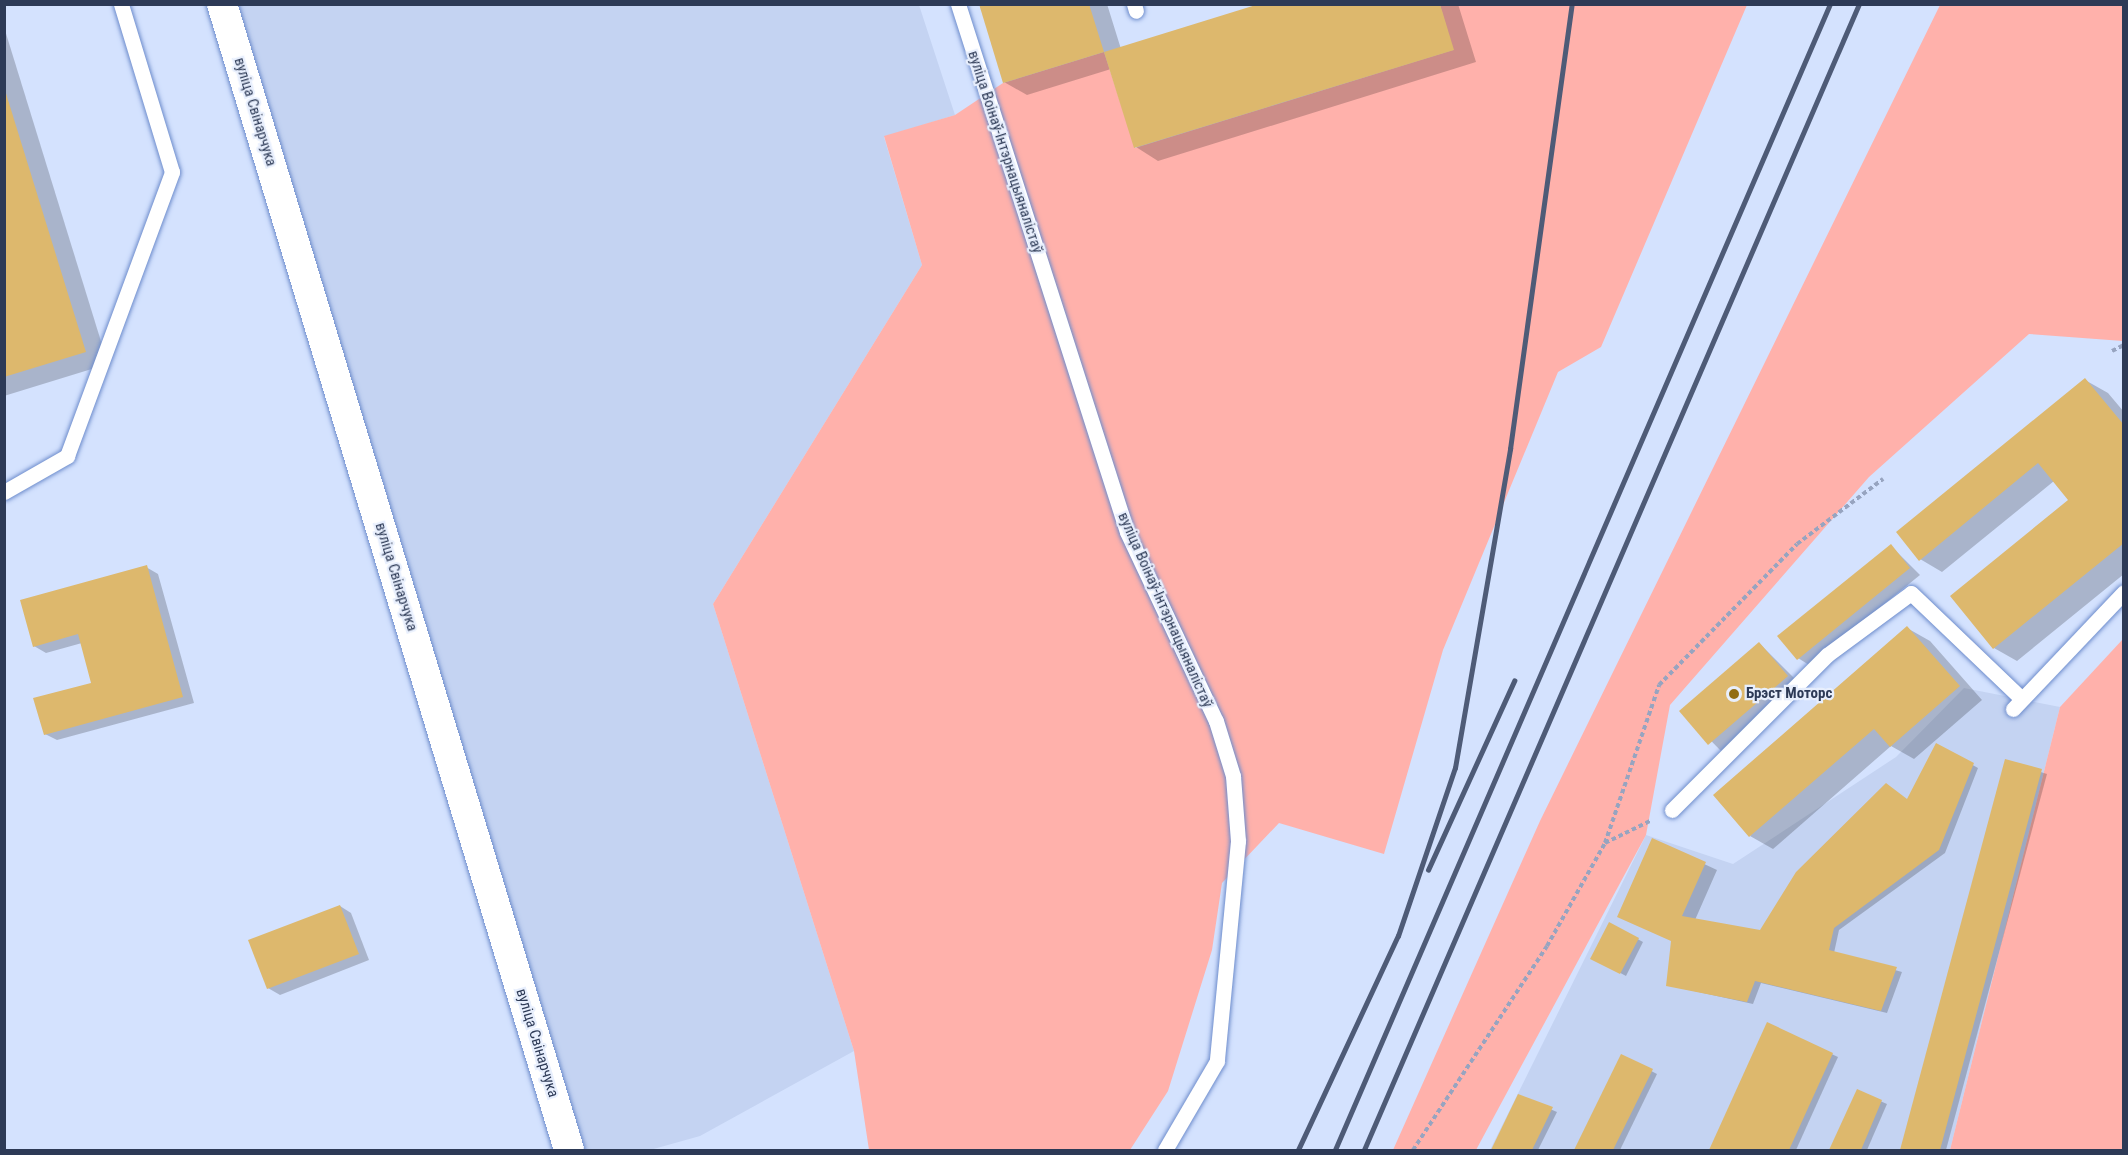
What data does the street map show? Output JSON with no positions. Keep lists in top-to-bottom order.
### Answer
{
  "streets": {
    "street": ["вуліца Свінарчука"],
    "lane": ["вуліца Воінаў-Інтэрнацыяналістаў"]
  },
  "places": ["Брэст Моторс"]
}
